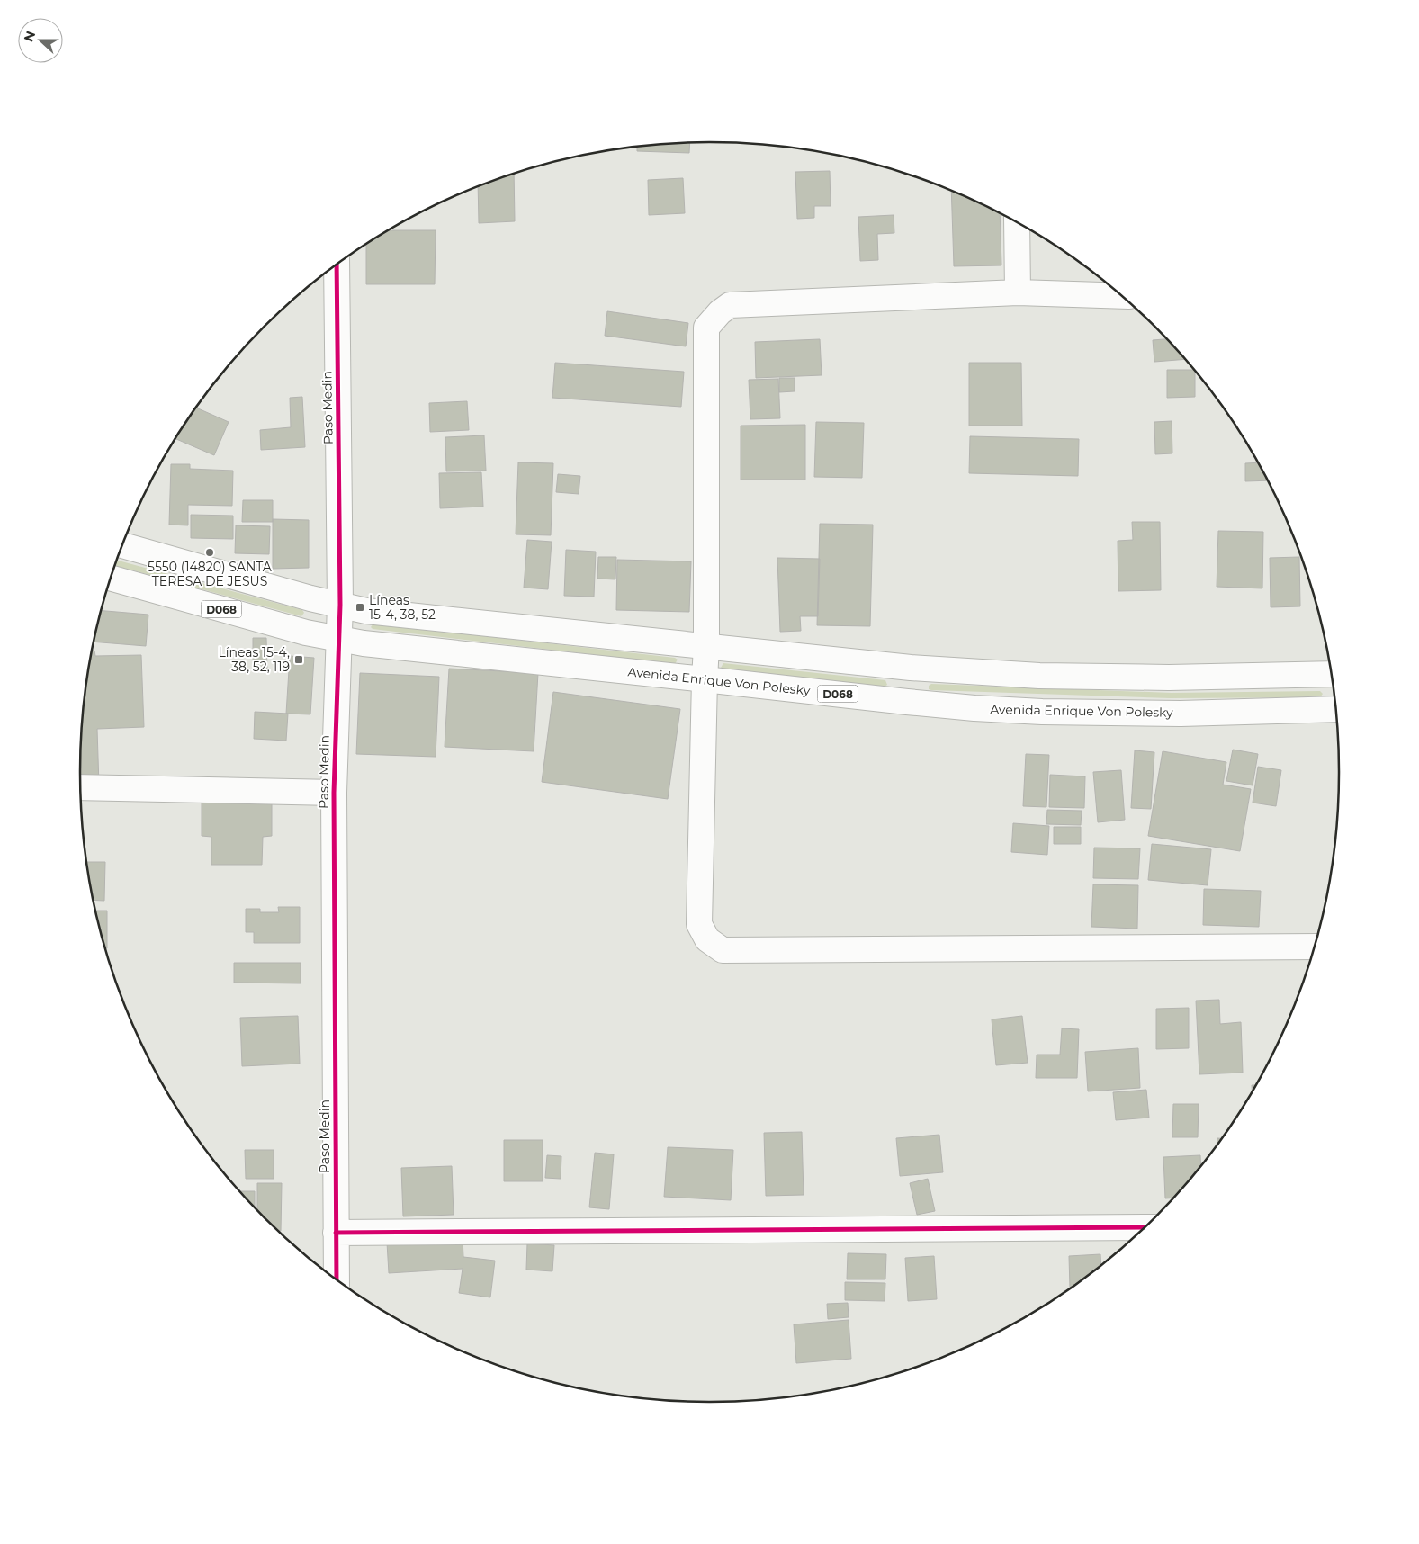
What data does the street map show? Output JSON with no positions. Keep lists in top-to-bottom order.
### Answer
{
  "streets": {
    "street": ["Paso Medin", "D068", "Avenida Enrique Von Polesky"]
  },
  "crossings": [
    ["Paso Medin", "Avenida Enrique Von Polesky"]
  ],
  "places": {
    "other": ["5550 (14820) SANTA TERESA DE JESUS"],
    "transit": ["Líneas 15-4, 38, 52", "Líneas 15-4, 38, 52, 119"]
  },
  "north": "left"
}
